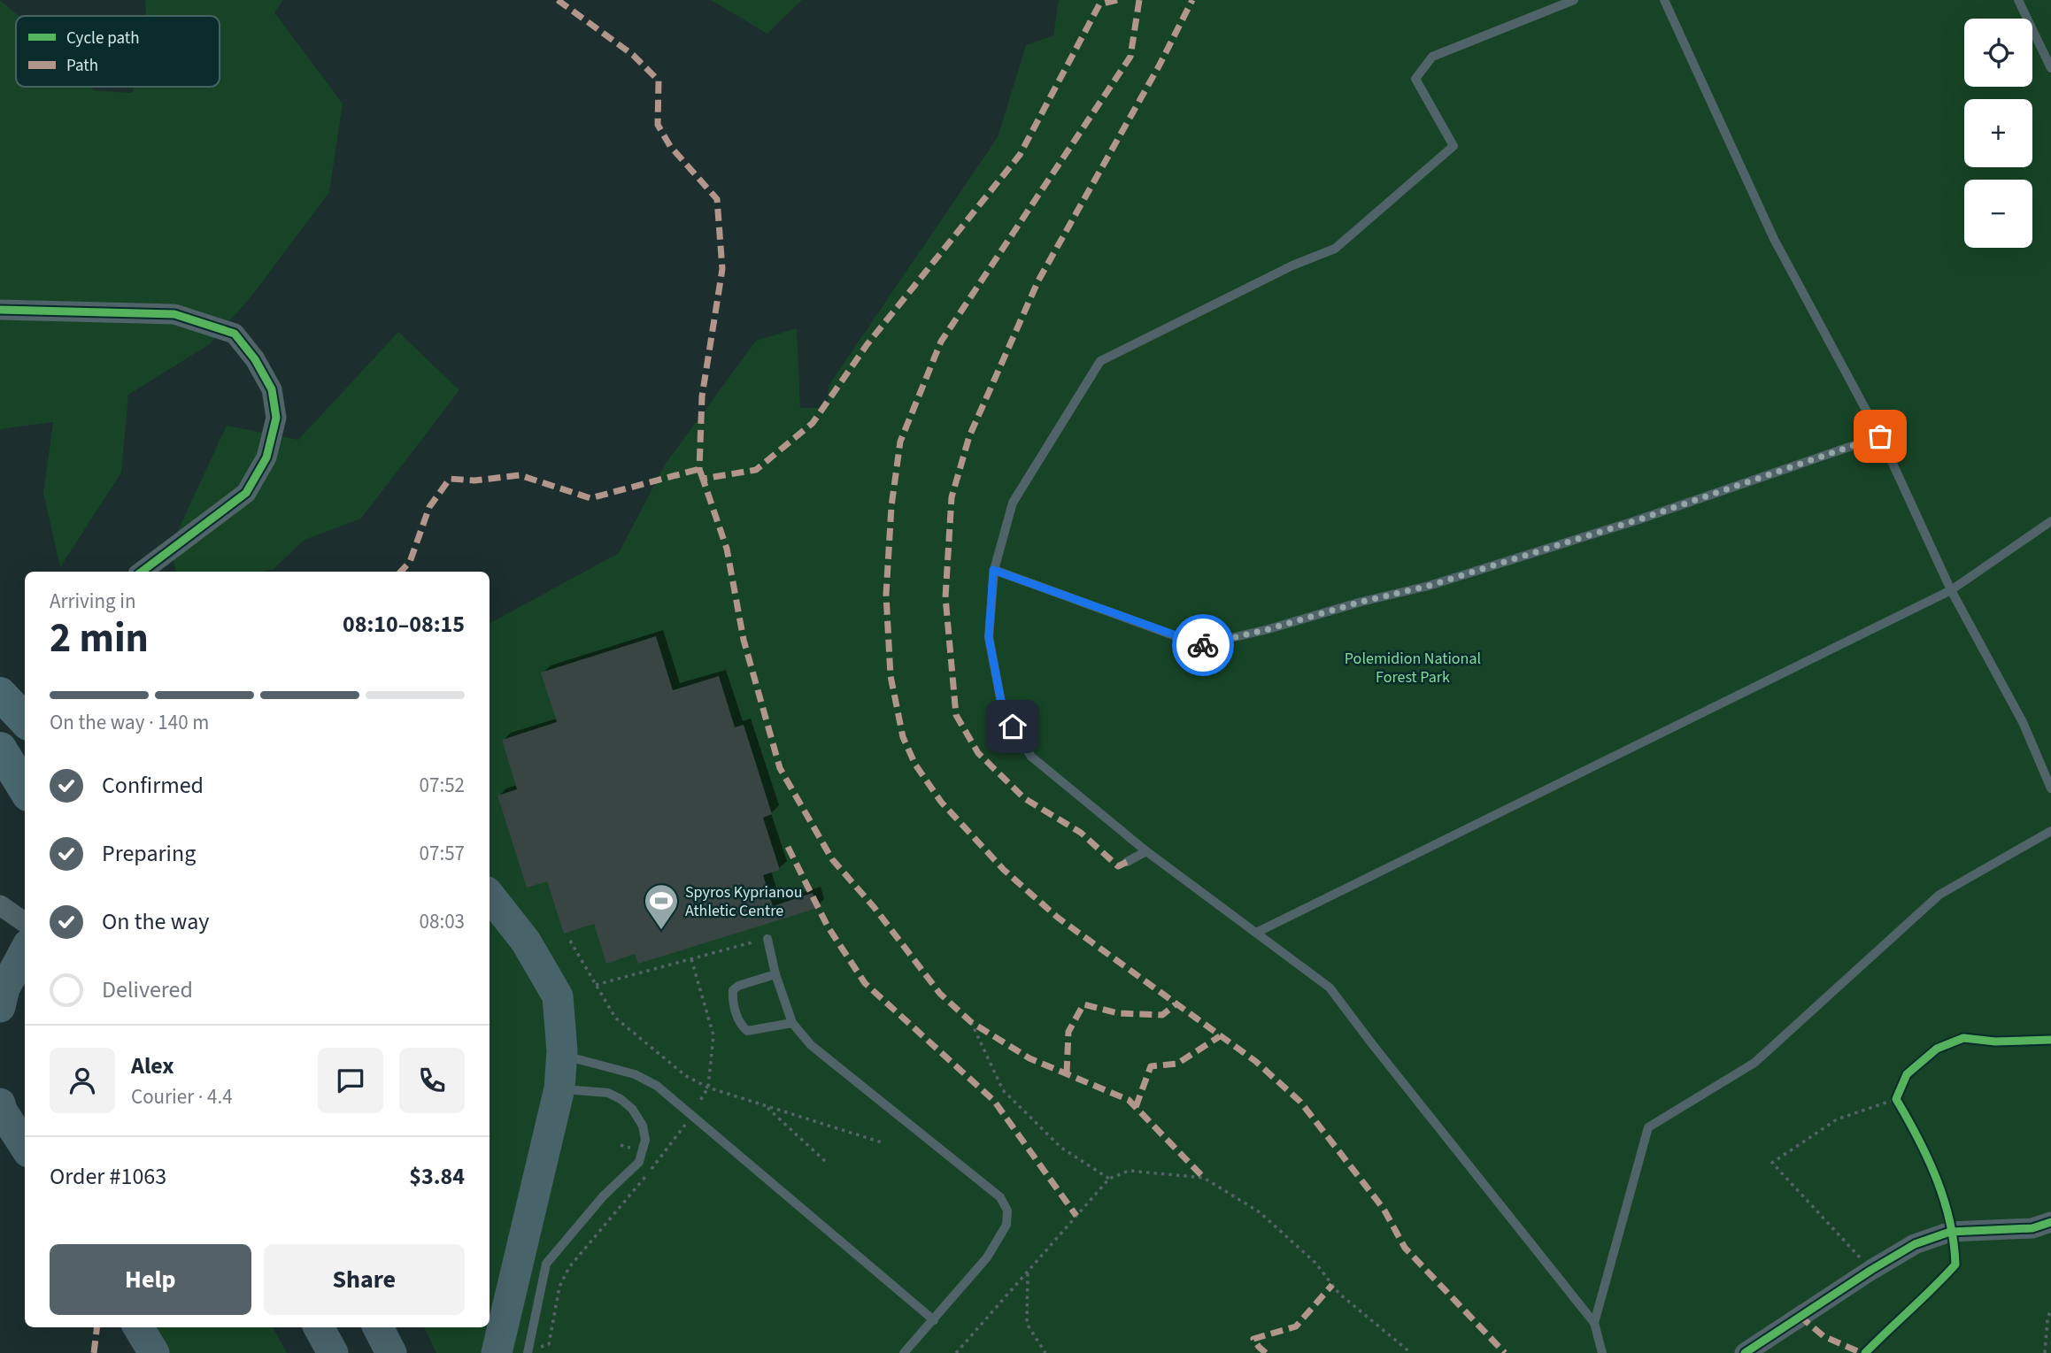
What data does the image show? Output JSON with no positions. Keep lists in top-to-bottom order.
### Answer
{
  "parks": ["Polemidion National Forest Park"],
  "places": {
    "sports": ["Spyros Kyprianou Athletic Centre"]
  },
  "legend": ["Cycle path", "Path"],
  "page": {
    "map_buttons": ["+", "−"],
    "heading": ["2 min", "Arriving in", "08:10–08:15"],
    "panel": [
      "Alex",
      "Courier · 4.4",
      "Order #1063",
      "$3.84"
    ],
    "bar": "On the way · 140 m",
    "list": [
      ["Confirmed", "07:52"],
      ["Preparing", "07:57"],
      ["On the way", "08:03"],
      "Delivered"
    ],
    "buttons": ["Help", "Share"]
  }
}
